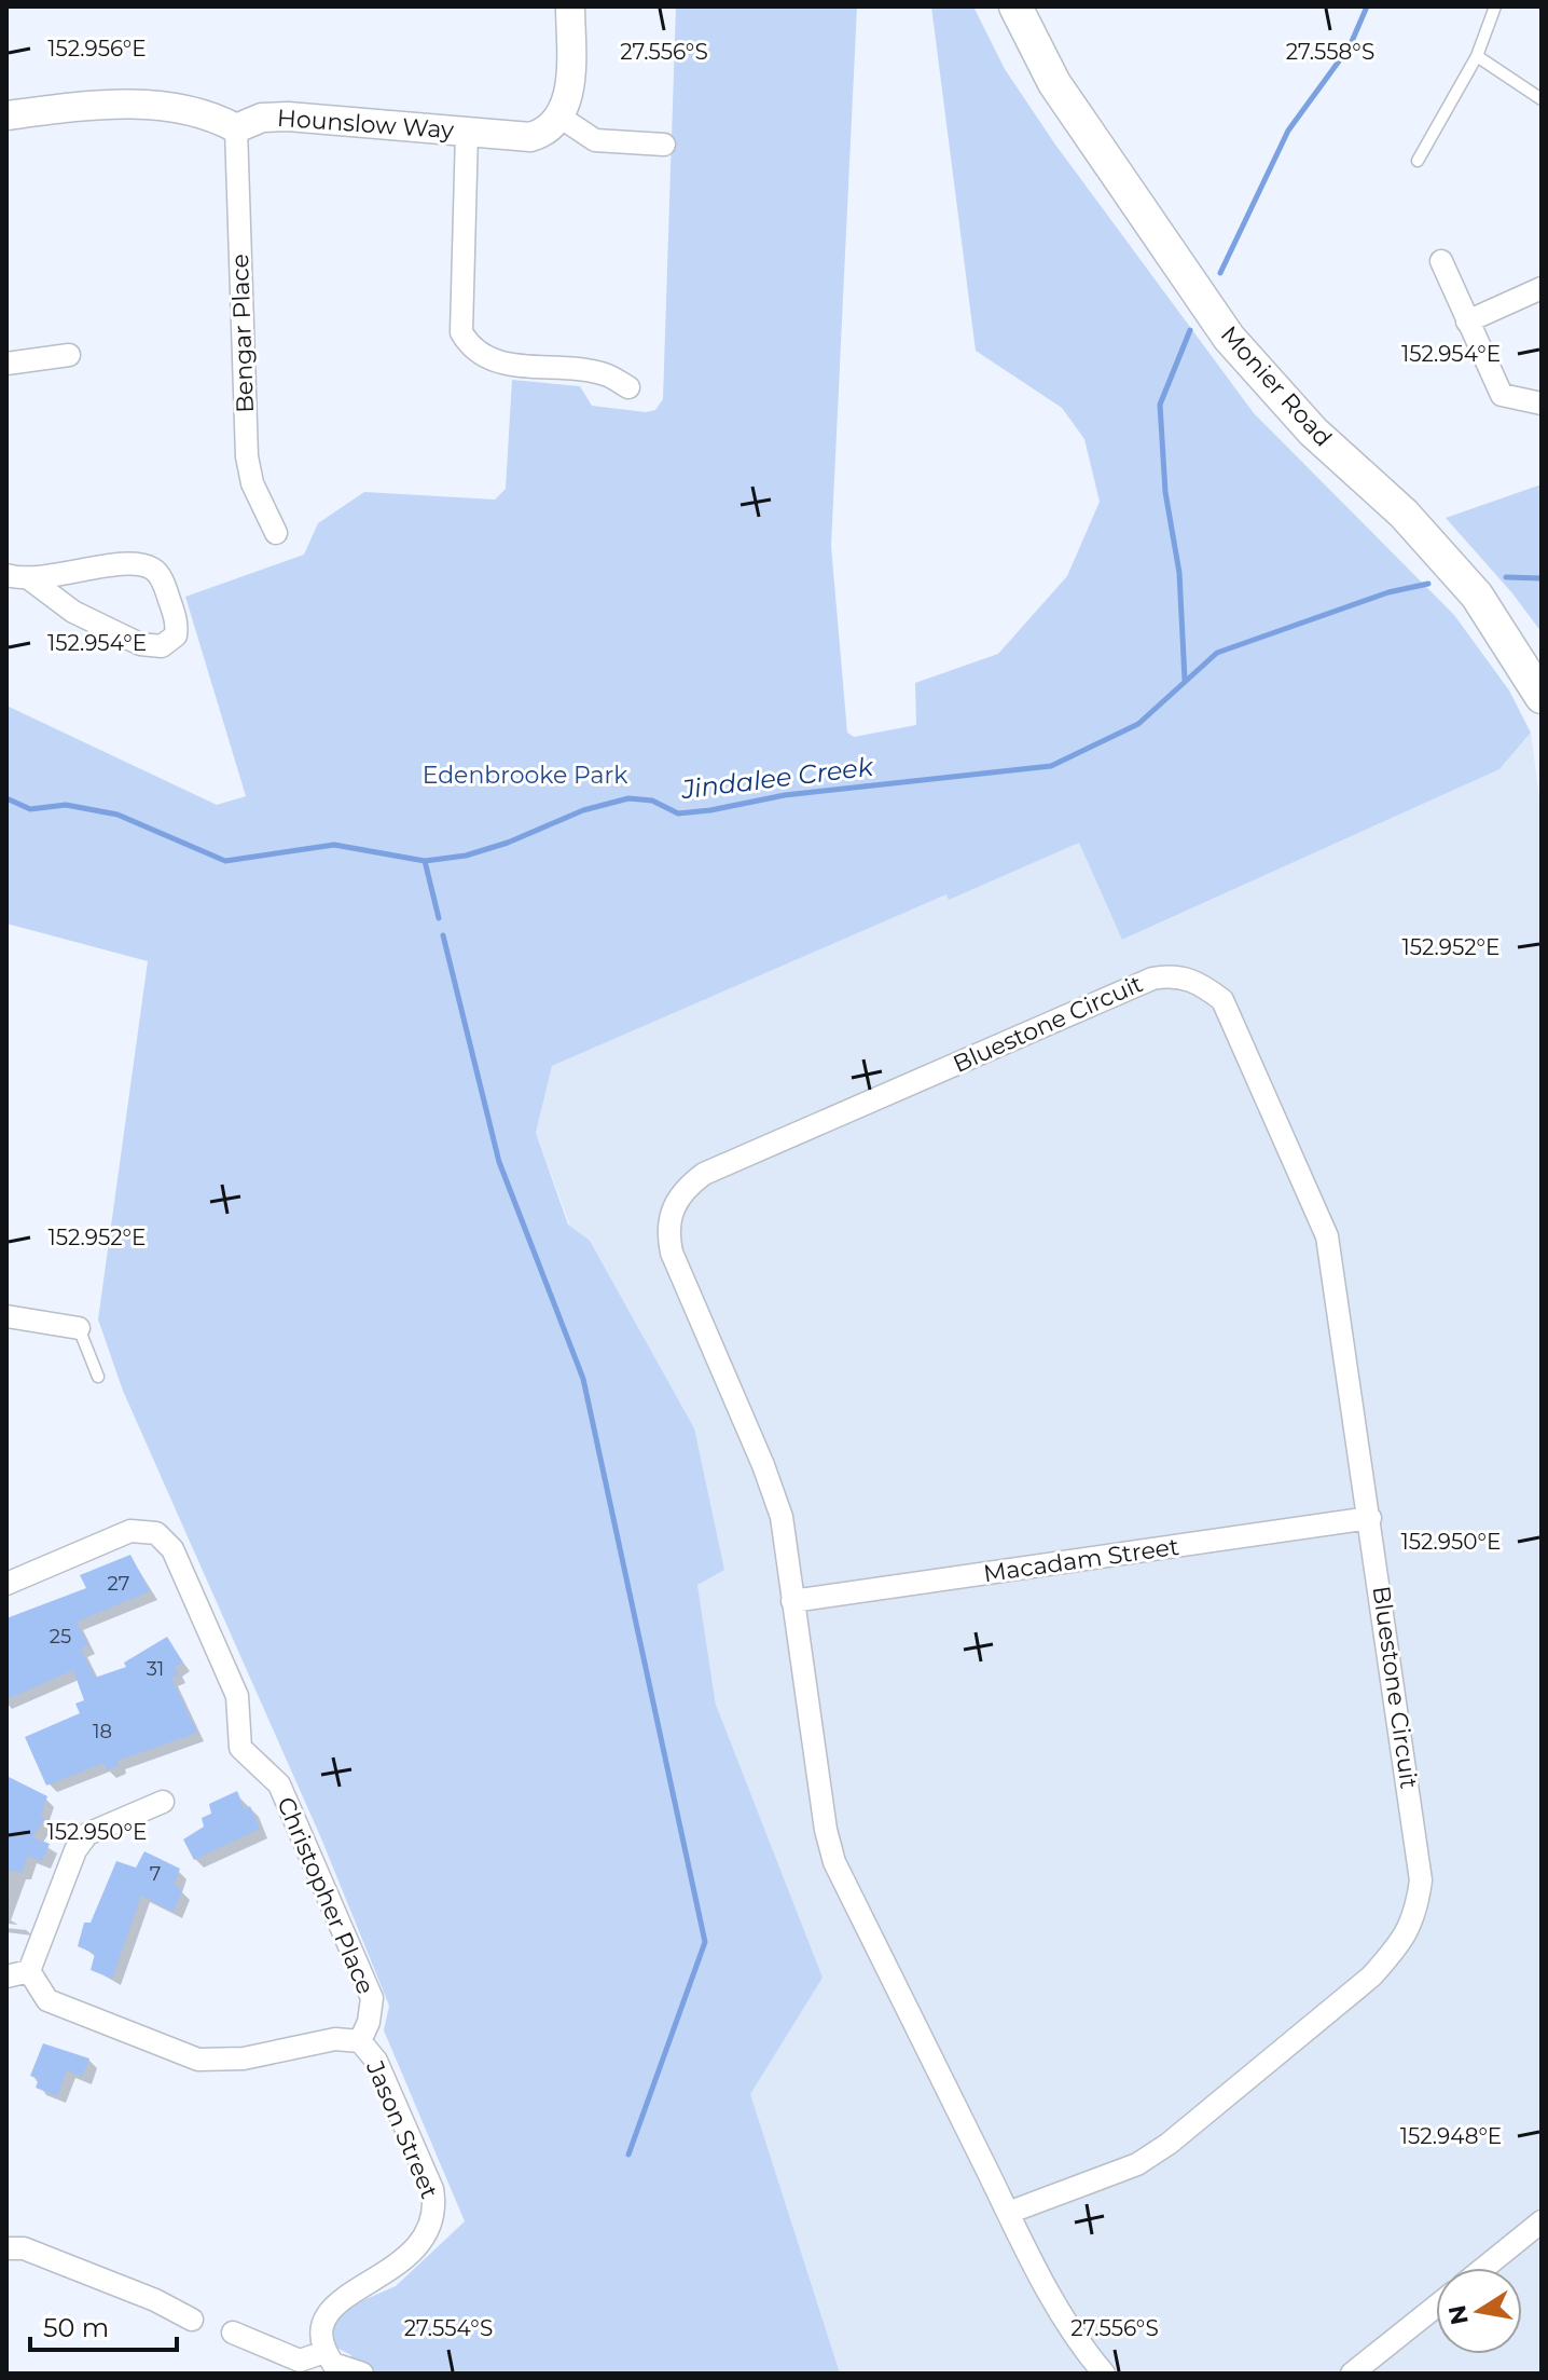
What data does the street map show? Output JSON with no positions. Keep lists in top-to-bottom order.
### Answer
{
  "streets": {
    "main road": ["Monier Road"],
    "street": [
      "Hounslow Way",
      "Bengar Place",
      "Bluestone Circuit",
      "Macadam Street",
      "Christopher Place",
      "Jason Street"
    ]
  },
  "crossings": [
    ["Hounslow Way", "Bengar Place"],
    ["Bluestone Circuit", "Macadam Street"],
    ["Christopher Place", "Jason Street"]
  ],
  "water": ["Jindalee Creek"],
  "parks": ["Edenbrooke Park"],
  "house_numbers": [
    "27",
    "25",
    "31",
    "18",
    "7"
  ],
  "scale_bar": "50 m",
  "north": "left",
  "coordinates": [
    "152.956°E",
    "27.556°S",
    "27.558°S",
    "152.954°E",
    "152.952°E",
    "152.950°E",
    "152.948°E",
    "27.554°S"
  ]
}
